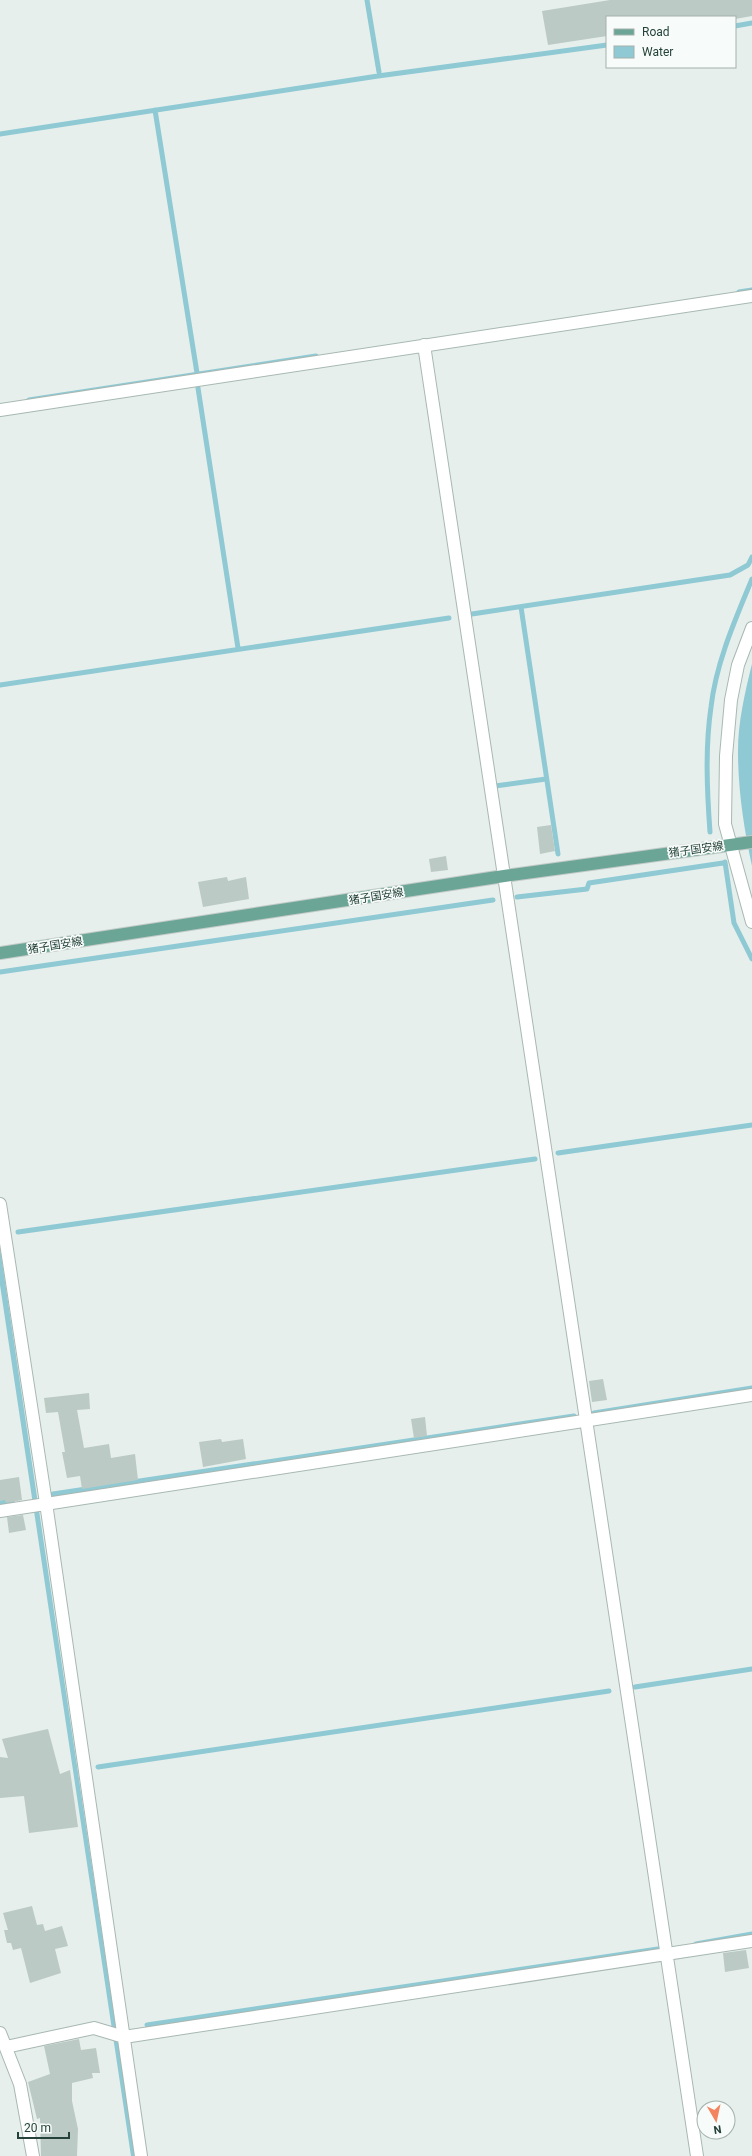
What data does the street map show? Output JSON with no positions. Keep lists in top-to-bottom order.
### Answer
{
  "streets": {
    "main road": ["猪子国安線"]
  },
  "legend": ["Road", "Water"],
  "scale_bar": "20 m",
  "north": "bottom"
}
